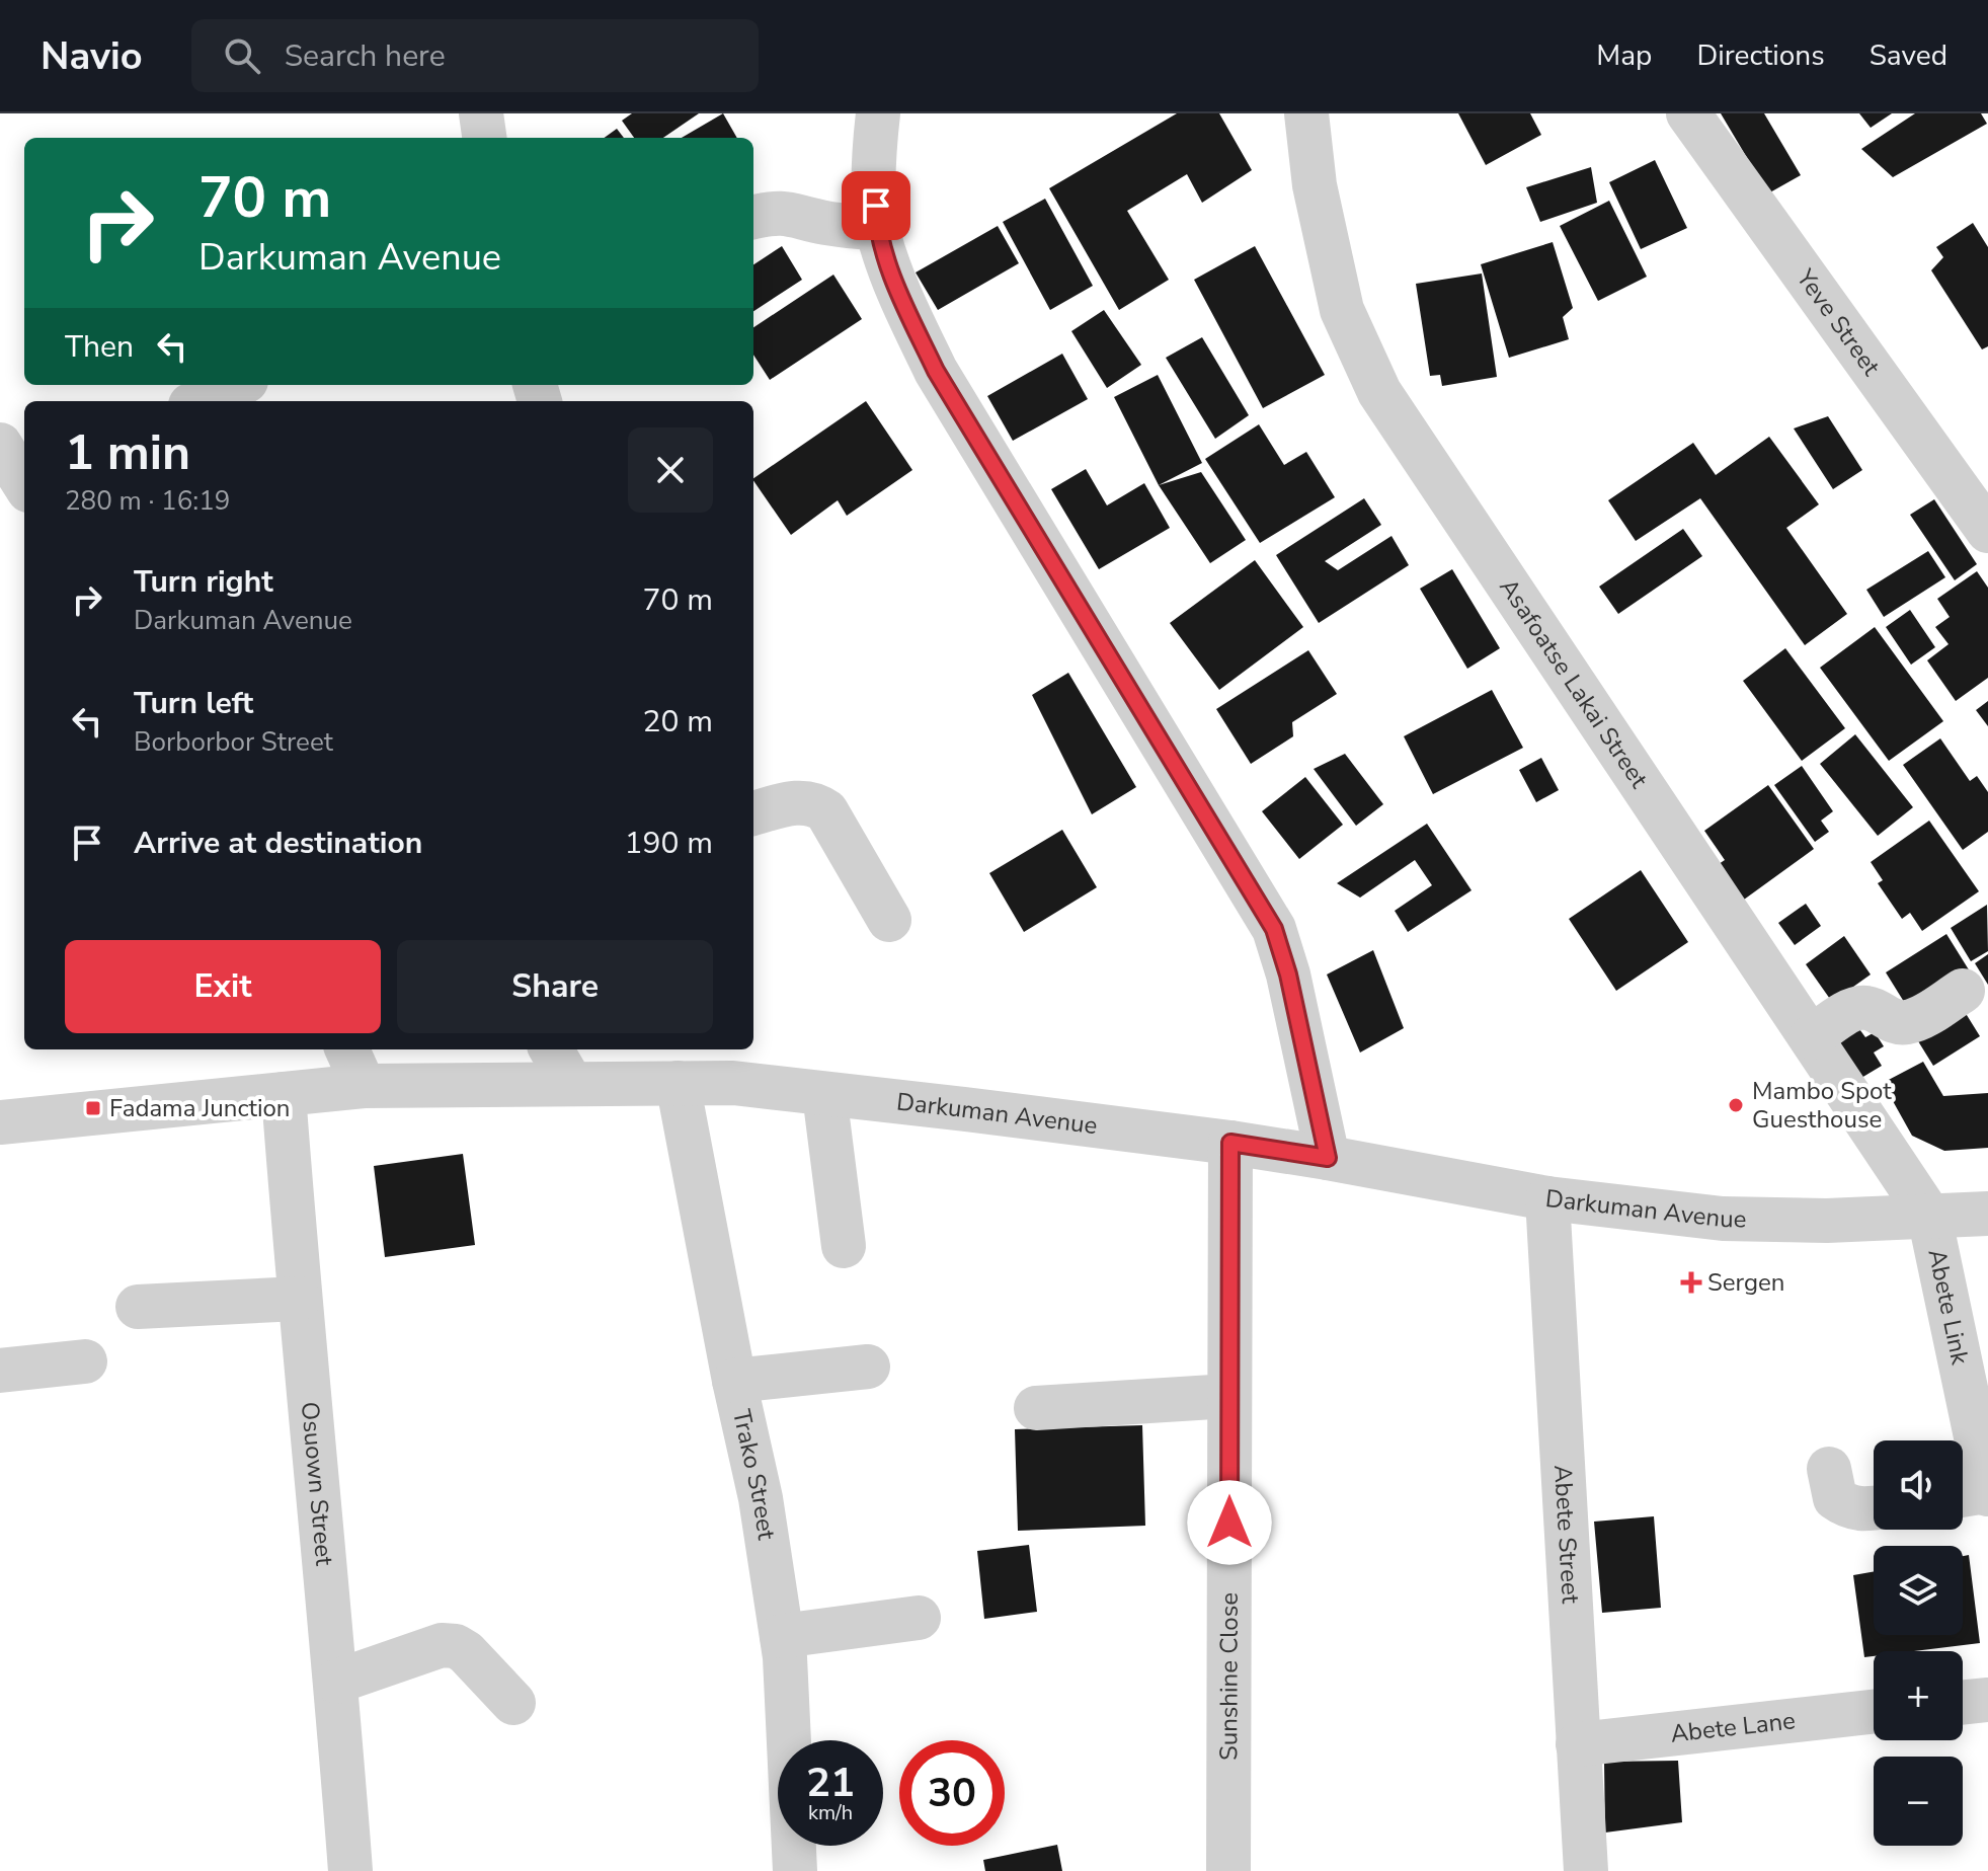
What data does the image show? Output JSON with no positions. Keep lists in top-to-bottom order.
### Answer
{
  "streets": {
    "street": [
      "Yeve Street",
      "Asafoatse Lakai Street",
      "Darkuman Avenue",
      "Abete Link",
      "Trako Street",
      "Osuown Street",
      "Abete Street",
      "Sunshine Close",
      "Abete Lane"
    ]
  },
  "crossings": [
    ["Asafoatse Lakai Street", "Darkuman Avenue"],
    ["Asafoatse Lakai Street", "Abete Link"],
    ["Darkuman Avenue", "Abete Link"],
    ["Darkuman Avenue", "Trako Street"],
    ["Darkuman Avenue", "Osuown Street"],
    ["Darkuman Avenue", "Abete Street"],
    ["Darkuman Avenue", "Sunshine Close"],
    ["Abete Street", "Abete Lane"]
  ],
  "places": {
    "other": ["Mambo Spot Guesthouse"],
    "transit": ["Fadama Junction"],
    "health": ["Sergen"]
  },
  "page": {
    "header": "Navio",
    "search": "Search here",
    "nav": ["Map", "Directions", "Saved"],
    "turn": ["70 m", "Darkuman Avenue"],
    "then": "Then",
    "heading": ["1 min", "280 m · 16:19"],
    "list": [
      {
        "name": "Turn right",
        "note": "Darkuman Avenue",
        "value": "70 m"
      },
      {
        "name": "Turn left",
        "note": "Borborbor Street",
        "value": "20 m"
      },
      {
        "name": "Arrive at destination",
        "value": "190 m"
      }
    ],
    "buttons": ["Exit", "Share"],
    "map_buttons": ["+", "−"],
    "speed": "21 km/h",
    "limit": "30"
  }
}
